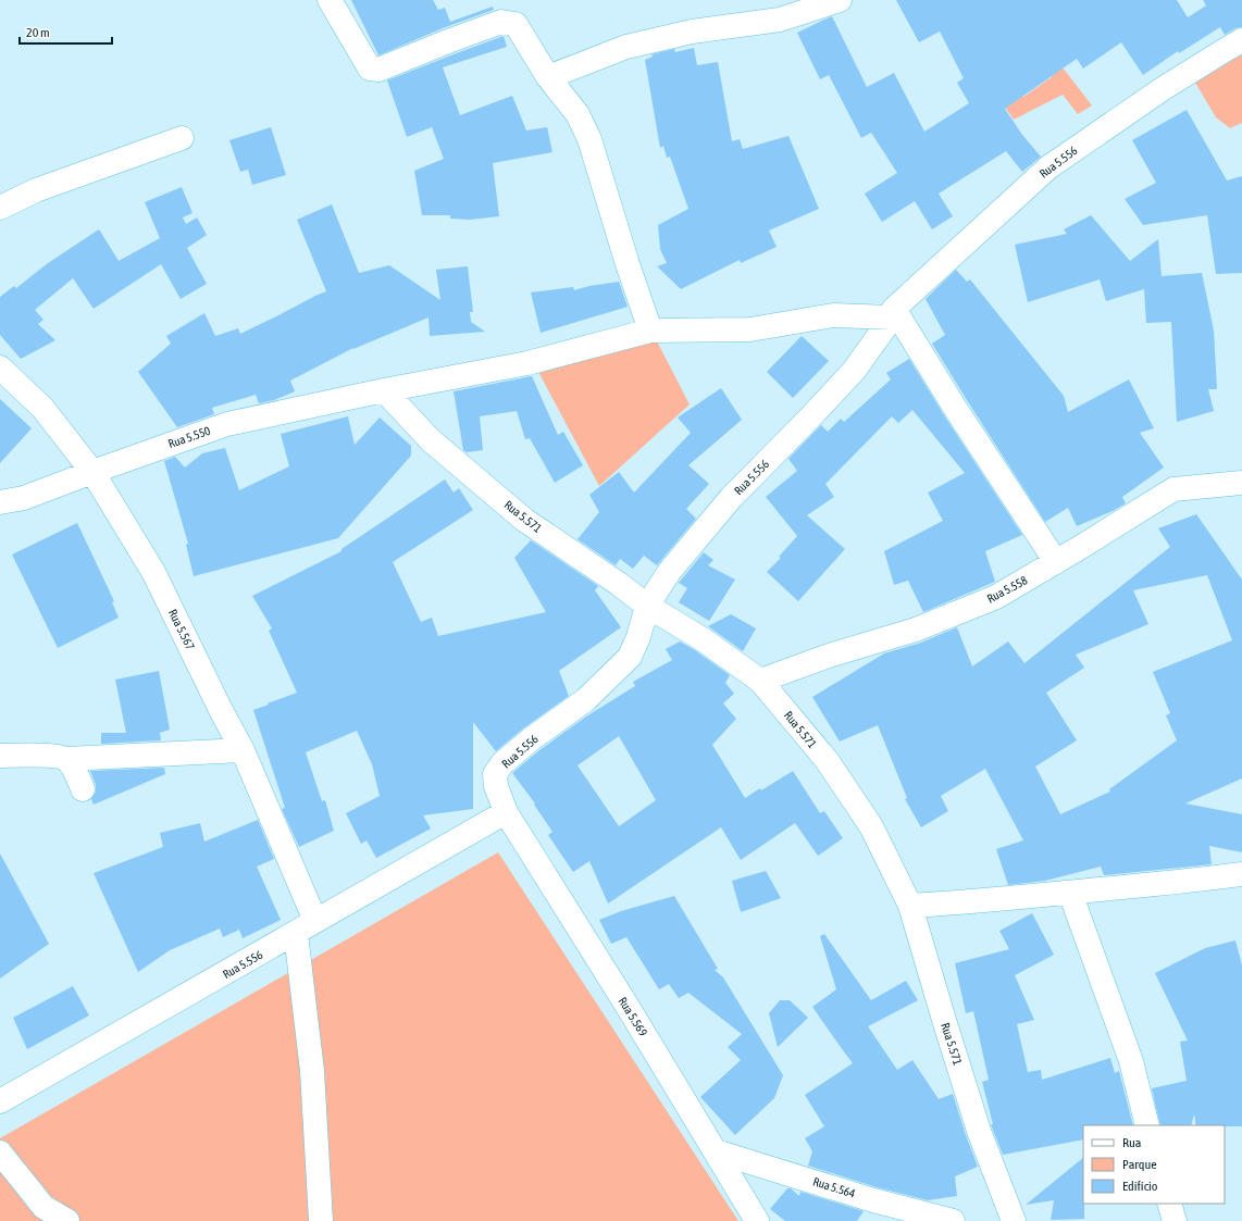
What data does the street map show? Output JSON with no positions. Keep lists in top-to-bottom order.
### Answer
{
  "streets": {
    "street": [
      "Rua 5.556",
      "Rua 5.550",
      "Rua 5.571",
      "Rua 5.558",
      "Rua 5.567",
      "Rua 5.569",
      "Rua 5.564"
    ]
  },
  "crossings": [
    ["Rua 5.556", "Rua 5.550"],
    ["Rua 5.556", "Rua 5.571"],
    ["Rua 5.556", "Rua 5.567"],
    ["Rua 5.556", "Rua 5.569"],
    ["Rua 5.550", "Rua 5.571"],
    ["Rua 5.550", "Rua 5.567"],
    ["Rua 5.571", "Rua 5.558"],
    ["Rua 5.569", "Rua 5.564"]
  ],
  "legend": ["Rua", "Parque", "Edifício"],
  "scale_bar": "20 m"
}
